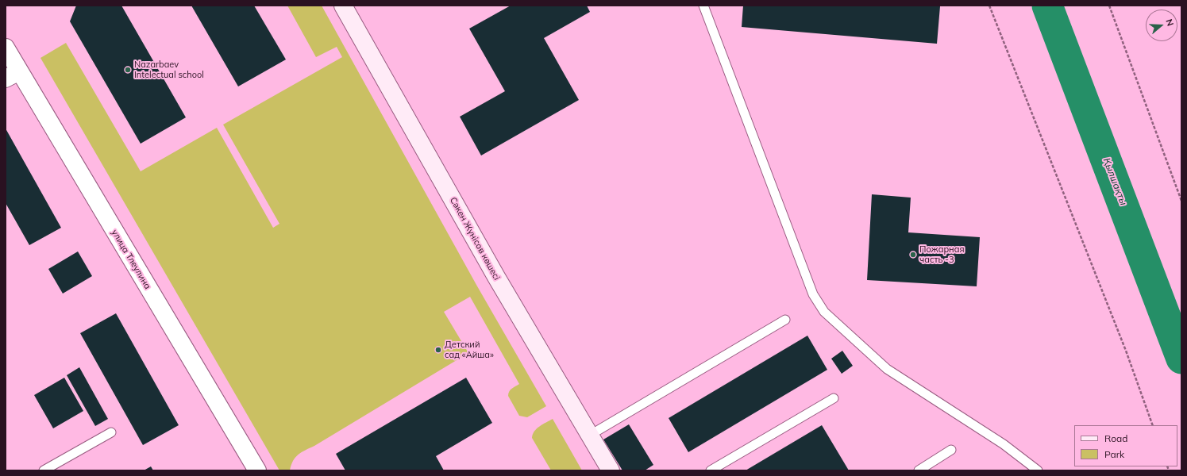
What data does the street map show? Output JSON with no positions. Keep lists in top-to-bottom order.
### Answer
{
  "streets": {
    "street": ["Сәкен Жүнісов көшесі", "улица Тлеулина"]
  },
  "water": ["Қылшақты"],
  "places": ["Nazarbaev Intelectual school", "Пожарная часть -3", "Детский сад «Айша»"],
  "legend": ["Road", "Park"],
  "north": "right"
}
